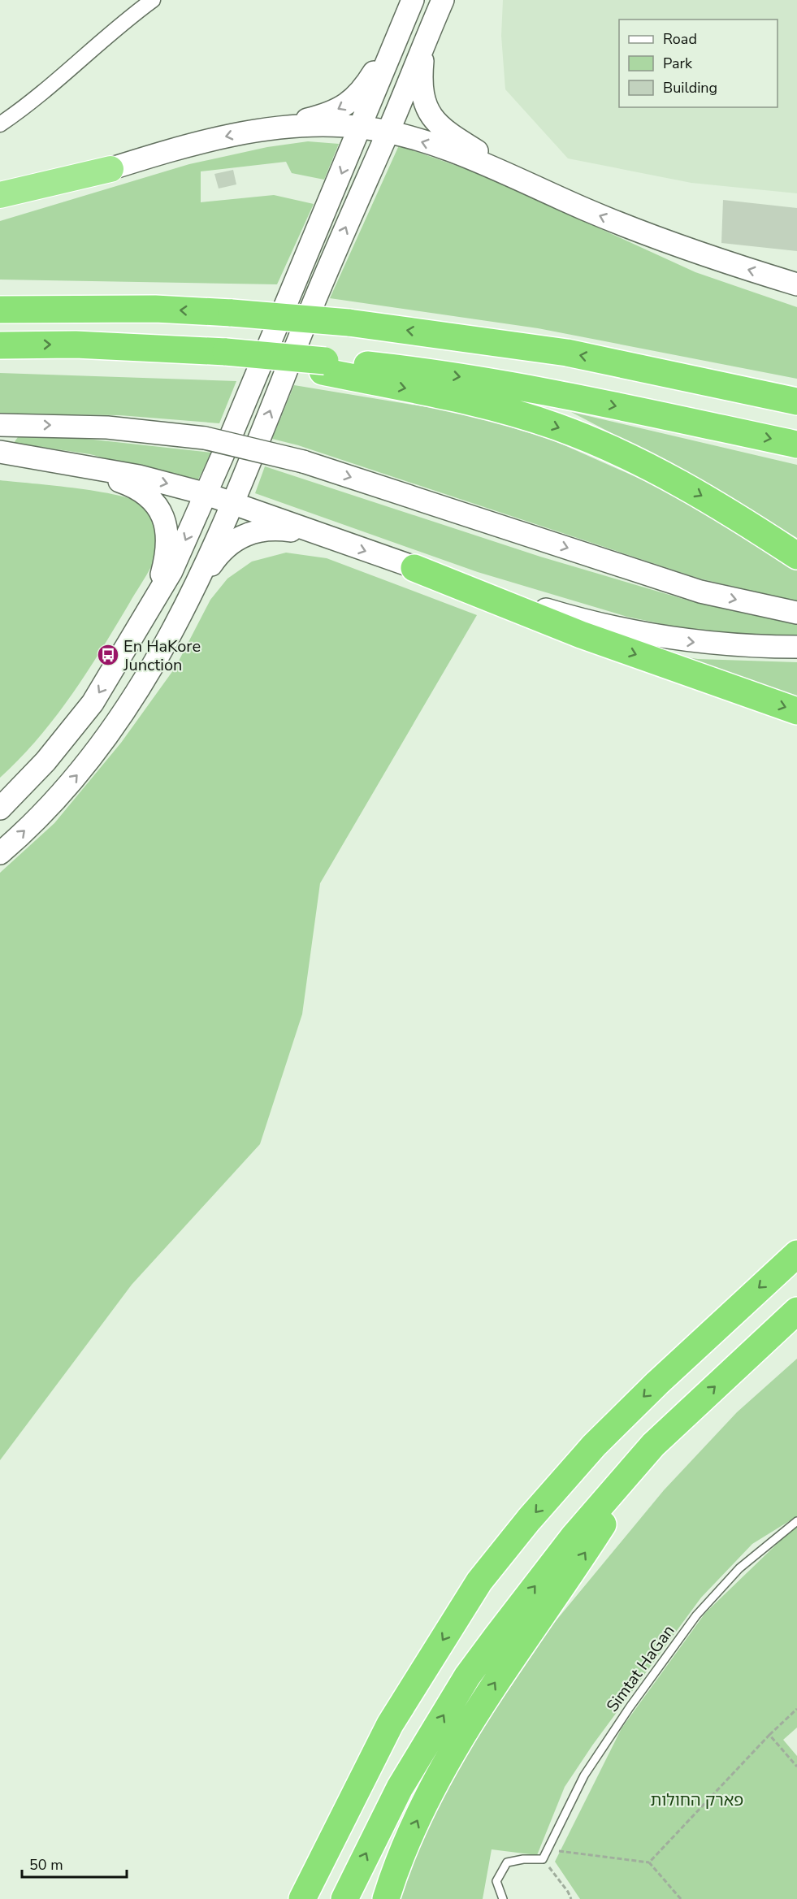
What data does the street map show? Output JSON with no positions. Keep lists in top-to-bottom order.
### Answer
{
  "streets": {
    "lane": ["Simtat HaGan"]
  },
  "parks": ["פארק החולות"],
  "places": {
    "bus stop": ["En HaKore Junction"]
  },
  "legend": ["Road", "Park", "Building"],
  "scale_bar": "50 m"
}
